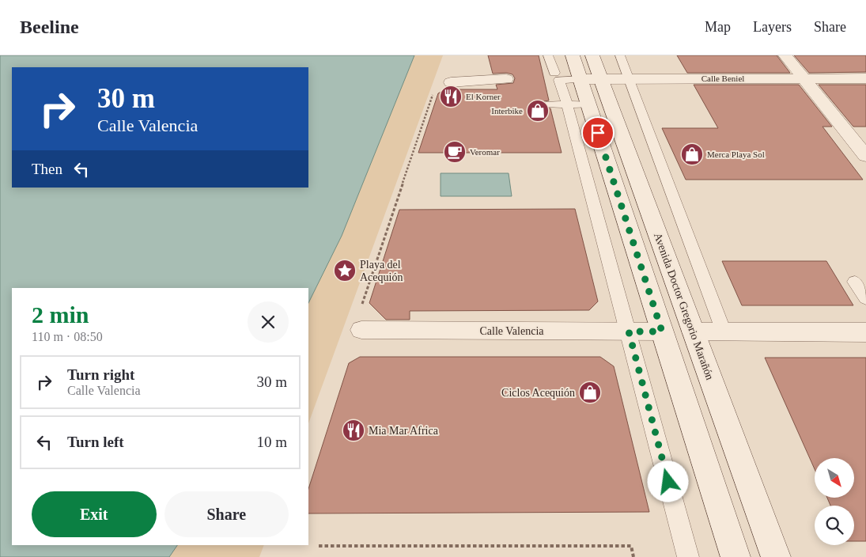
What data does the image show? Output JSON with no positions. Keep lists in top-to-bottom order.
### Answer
{
  "streets": {
    "street": ["Calle Beniel", "Avenida Doctor Gregorio Marañón", "Calle Valencia"]
  },
  "crossings": [
    ["Calle Beniel", "Avenida Doctor Gregorio Marañón"],
    ["Avenida Doctor Gregorio Marañón", "Calle Valencia"]
  ],
  "places": {
    "restaurant": ["El Korner", "Mia Mar Africa"],
    "shop": ["Interbike", "Merca Playa Sol", "Ciclos Acequión"],
    "cafe": ["Veromar"],
    "place": ["Playa del Acequión"]
  },
  "north": "bottom right",
  "page": {
    "header": "Beeline",
    "nav": ["Map", "Layers", "Share"],
    "turn": ["30 m", "Calle Valencia"],
    "then": "Then",
    "heading": ["2 min", "110 m · 08:50"],
    "list": [
      {
        "name": "Turn right",
        "note": "Calle Valencia",
        "value": "30 m"
      },
      {
        "name": "Turn left",
        "value": "10 m"
      }
    ],
    "buttons": ["Exit", "Share"]
  }
}
